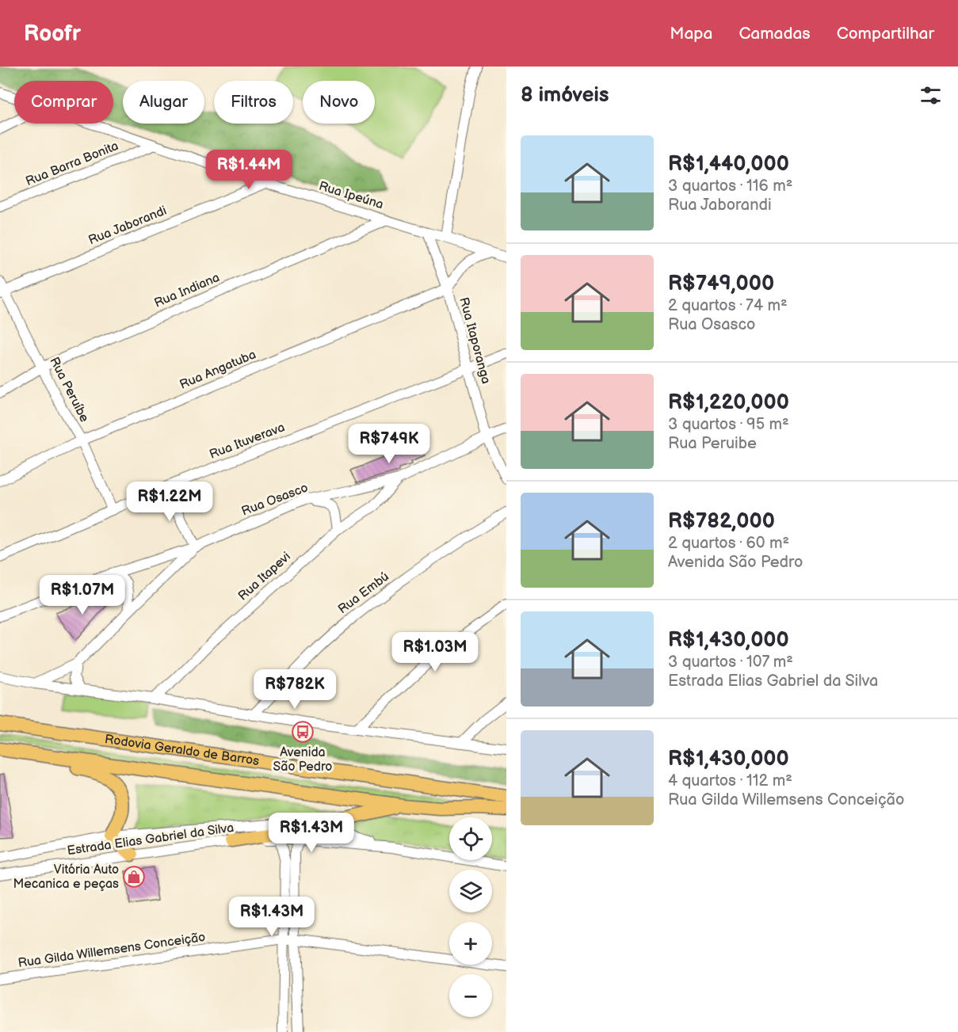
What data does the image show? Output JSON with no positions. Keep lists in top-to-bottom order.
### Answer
{
  "streets": {
    "highway": ["Rodovia Geraldo de Barros"],
    "street": [
      "Rua Barra Bonita",
      "Rua Ipeúna",
      "Rua Jaborandi",
      "Rua Indiana",
      "Rua Itaporanga",
      "Rua Angatuba",
      "Rua Peruíbe",
      "Rua Ituverava",
      "Rua Osasco",
      "Rua Itapevi",
      "Rua Embú",
      "Estrada Elias Gabriel da Silva",
      "Rua Gilda Willemsens Conceição"
    ]
  },
  "crossings": [
    ["Rua Barra Bonita", "Rua Ipeúna"],
    ["Rua Ipeúna", "Rua Jaborandi"],
    ["Rua Ipeúna", "Rua Indiana"],
    ["Rua Ipeúna", "Rua Itaporanga"],
    ["Rua Jaborandi", "Rua Peruíbe"],
    ["Rua Indiana", "Rua Peruíbe"],
    ["Rua Itaporanga", "Rua Angatuba"],
    ["Rua Itaporanga", "Rua Ituverava"],
    ["Rua Itaporanga", "Rua Osasco"],
    ["Rua Angatuba", "Rua Peruíbe"],
    ["Rua Peruíbe", "Rua Ituverava"],
    ["Rua Osasco", "Rua Itapevi"]
  ],
  "places": {
    "bus stop": ["Avenida São Pedro"],
    "shop": ["Vitória Auto Mecanica e peças"]
  },
  "page": {
    "header": "Roofr",
    "nav": ["Mapa", "Camadas", "Compartilhar"],
    "heading": "8 imóveis",
    "chip": [
      "Comprar",
      "Alugar",
      "Filtros",
      "Novo"
    ],
    "list": [
      {
        "name": "R$1,440,000",
        "note": "3 quartos · 116 m² · Rua Jaborandi"
      },
      {
        "name": "R$749,000",
        "note": "2 quartos · 74 m² · Rua Osasco"
      },
      {
        "name": "R$1,220,000",
        "note": "3 quartos · 95 m² · Rua Peruibe"
      },
      {
        "name": "R$782,000",
        "note": "2 quartos · 60 m² · Avenida São Pedro"
      },
      {
        "name": "R$1,430,000",
        "note": "3 quartos · 107 m² · Estrada Elias Gabriel da Silva"
      },
      {
        "name": "R$1,430,000",
        "note": "4 quartos · 112 m² · Rua Gilda Willemsens Conceição"
      }
    ],
    "price": [
      "R$1.44M",
      "R$749K",
      "R$1.22M",
      "R$1.07M",
      "R$1.03M",
      "R$782K",
      "R$1.43M",
      "R$1.43M"
    ],
    "map_buttons": ["+", "−"]
  }
}
